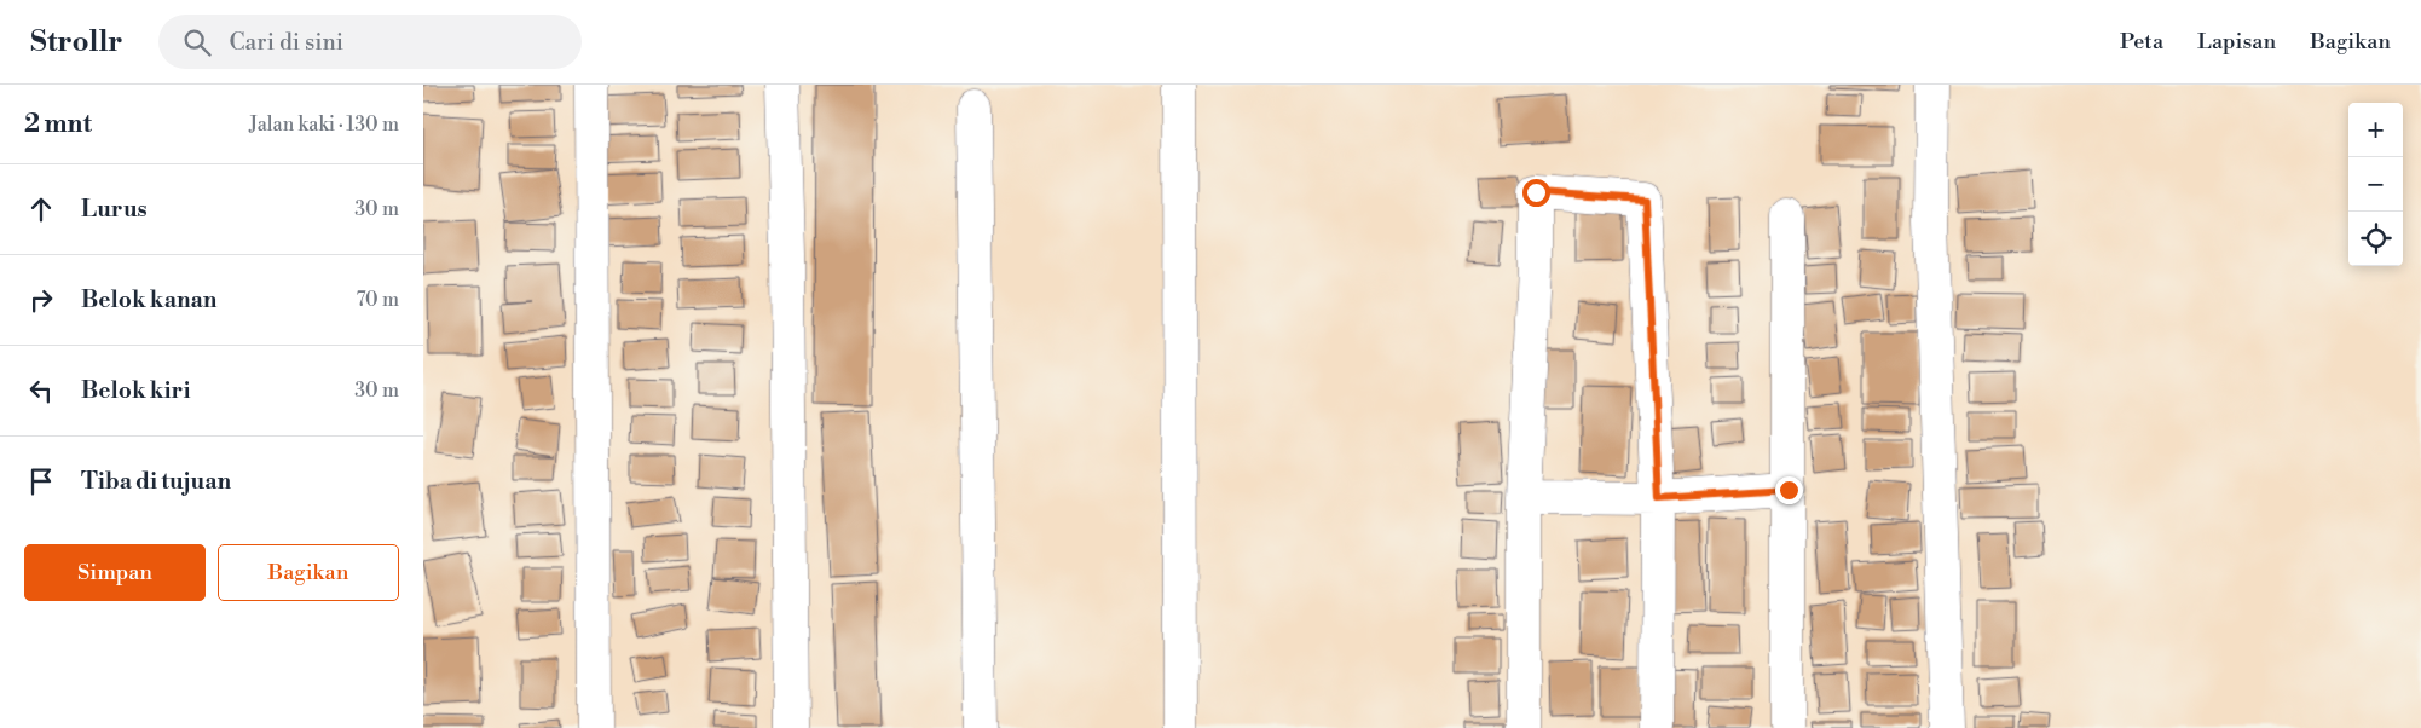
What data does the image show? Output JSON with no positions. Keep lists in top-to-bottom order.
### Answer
{
  "page": {
    "header": "Strollr",
    "search": "Cari di sini",
    "nav": ["Peta", "Lapisan", "Bagikan"],
    "heading": ["2 mnt", "Jalan kaki · 130 m"],
    "map_buttons": ["+", "−"],
    "list": [
      ["Lurus", "30 m"],
      ["Belok kanan", "70 m"],
      ["Belok kiri", "30 m"],
      "Tiba di tujuan"
    ],
    "buttons": ["Simpan", "Bagikan"]
  }
}
